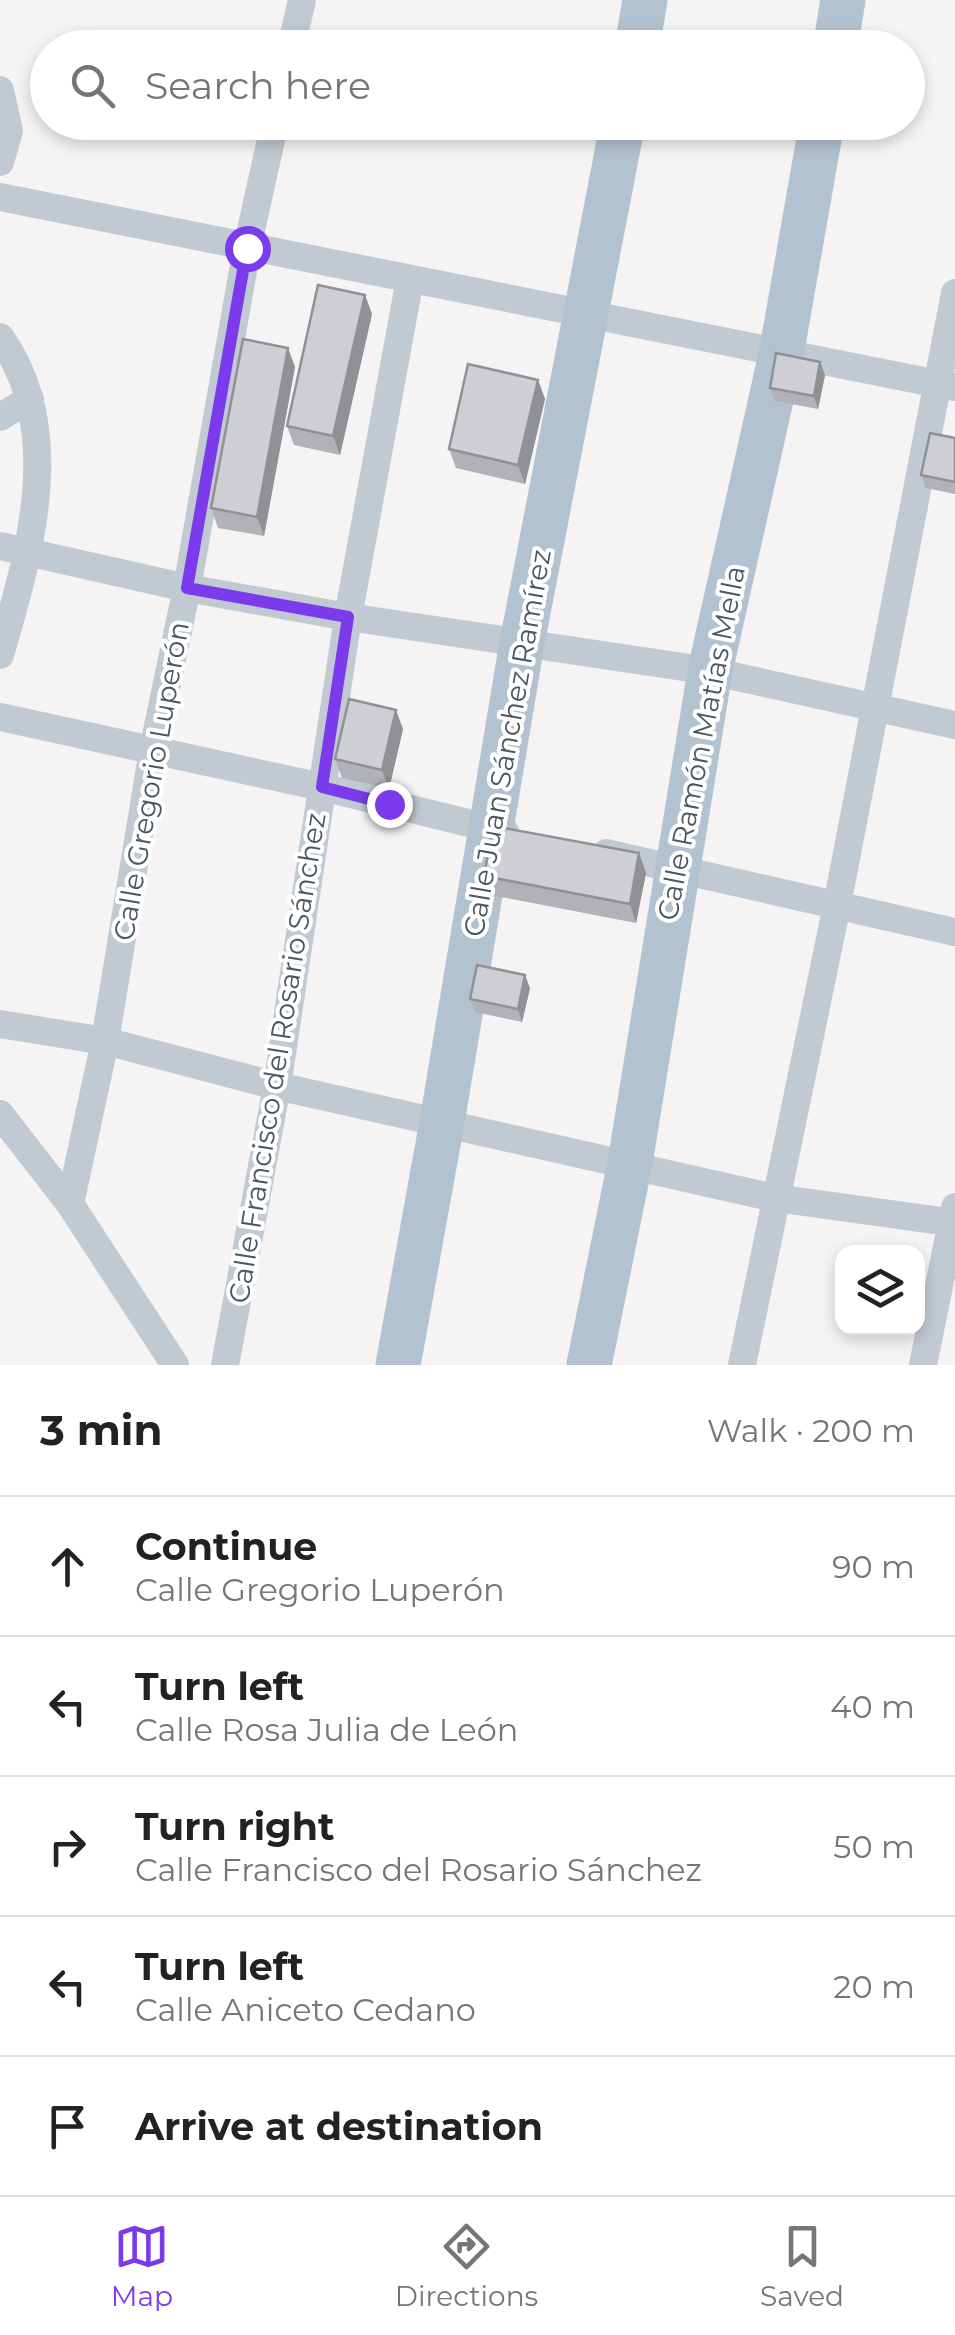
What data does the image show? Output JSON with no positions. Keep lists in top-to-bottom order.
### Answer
{
  "streets": {
    "main road": ["Calle Juan Sánchez Ramírez", "Calle Ramón Matías Mella"],
    "street": ["Calle Gregorio Luperón", "Calle Francisco del Rosario Sánchez"]
  },
  "page": {
    "search": "Search here",
    "heading": ["3 min", "Walk · 200 m"],
    "list": [
      ["Continue", "Calle Gregorio Luperón", "90 m"],
      ["Turn left", "Calle Rosa Julia de León", "40 m"],
      ["Turn right", "Calle Francisco del Rosario Sánchez", "50 m"],
      ["Turn left", "Calle Aniceto Cedano", "20 m"],
      "Arrive at destination"
    ],
    "nav": ["Map", "Directions", "Saved"]
  }
}
